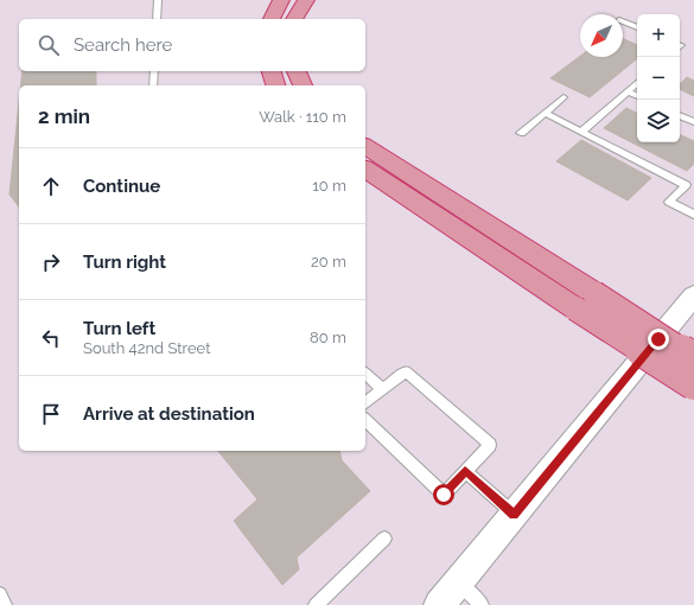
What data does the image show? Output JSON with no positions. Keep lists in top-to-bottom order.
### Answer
{
  "north": "bottom left",
  "page": {
    "map_buttons": ["+", "−"],
    "search": "Search here",
    "heading": ["2 min", "Walk · 110 m"],
    "list": [
      ["Continue", "10 m"],
      ["Turn right", "20 m"],
      ["Turn left", "South 42nd Street", "80 m"],
      "Arrive at destination"
    ]
  }
}
